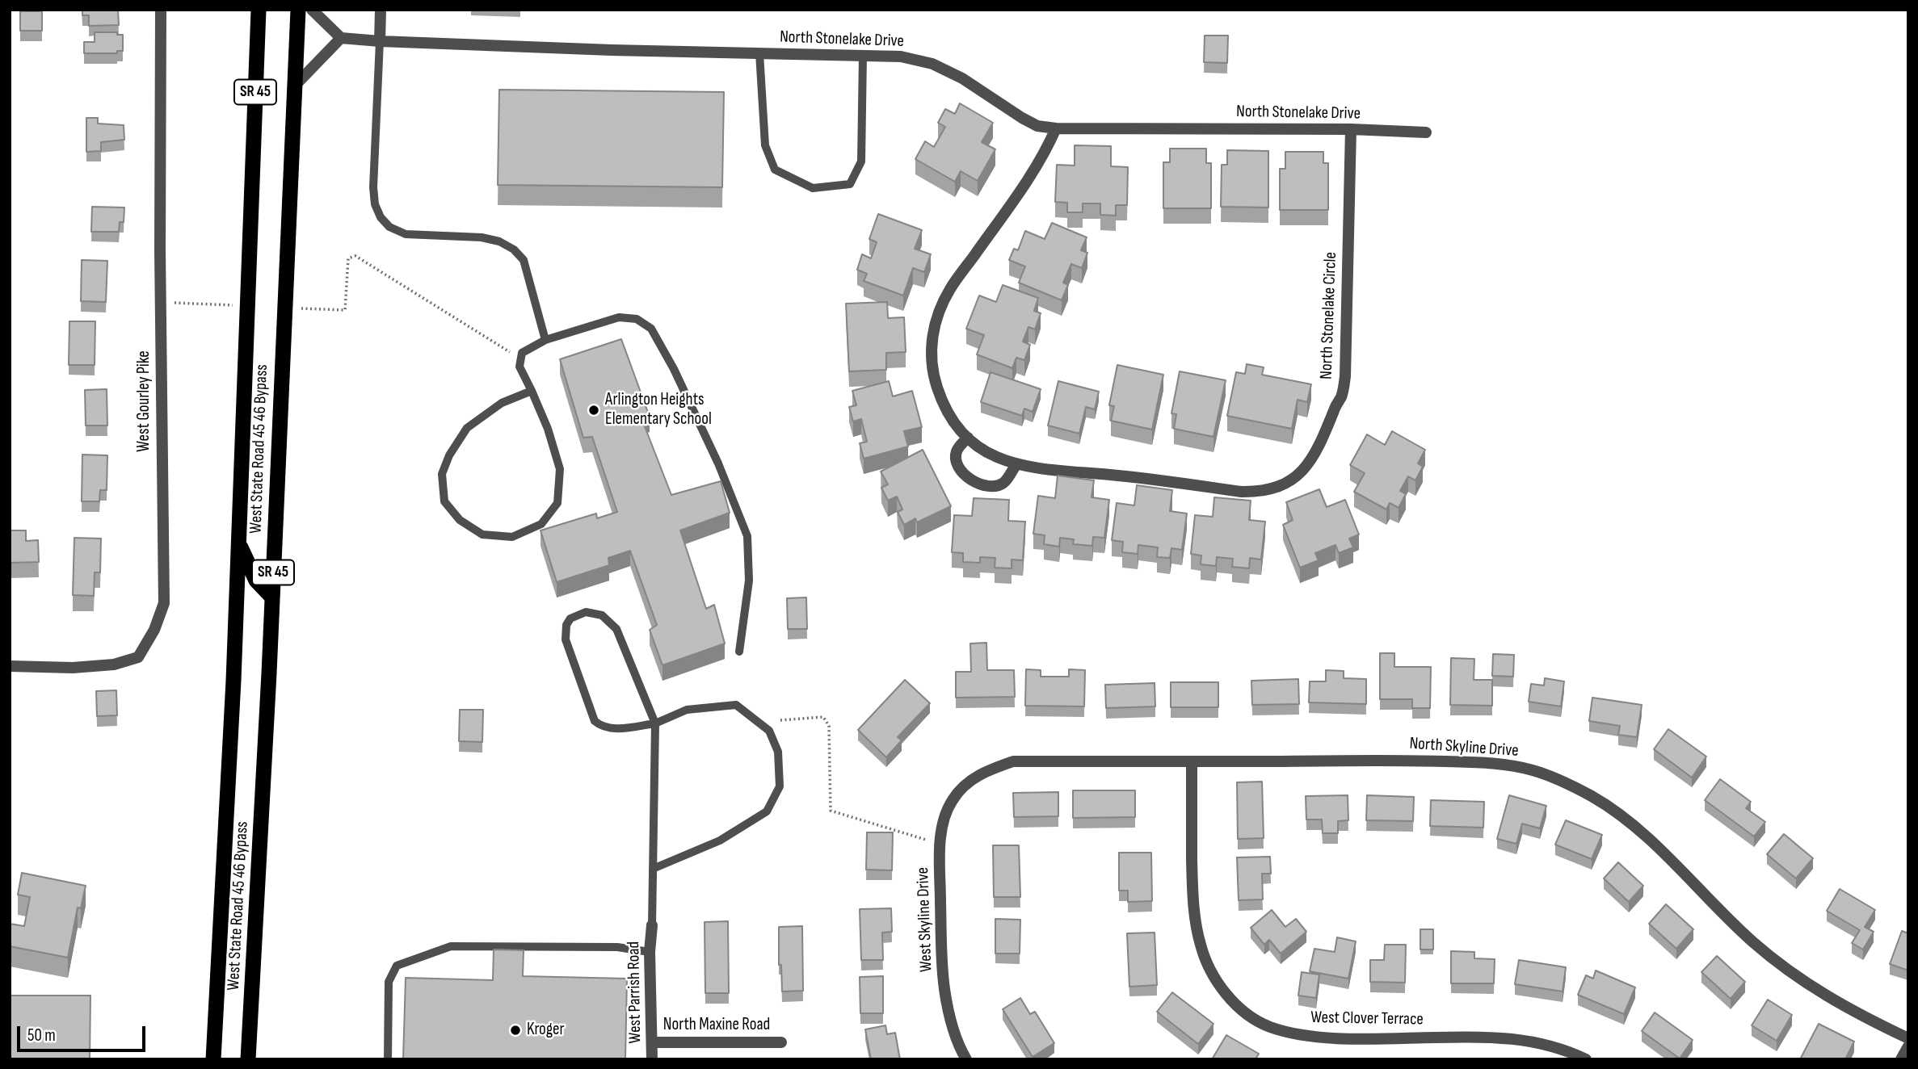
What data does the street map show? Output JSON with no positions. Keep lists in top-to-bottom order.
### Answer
{
  "streets": {
    "highway": ["SR 45", "West State Road 45 46 Bypass"],
    "street": [
      "North Stonelake Drive",
      "North Stonelake Circle",
      "West Gourley Pike",
      "North Skyline Drive",
      "West Skyline Drive",
      "West Parrish Road",
      "West Clover Terrace",
      "North Maxine Road"
    ]
  },
  "crossings": [
    ["North Stonelake Drive", "North Stonelake Circle"],
    ["North Skyline Drive", "West Skyline Drive"],
    ["North Skyline Drive", "West Clover Terrace"],
    ["West Parrish Road", "North Maxine Road"]
  ],
  "places": ["Arlington Heights Elementary School", "Kroger"],
  "scale_bar": "50 m"
}
